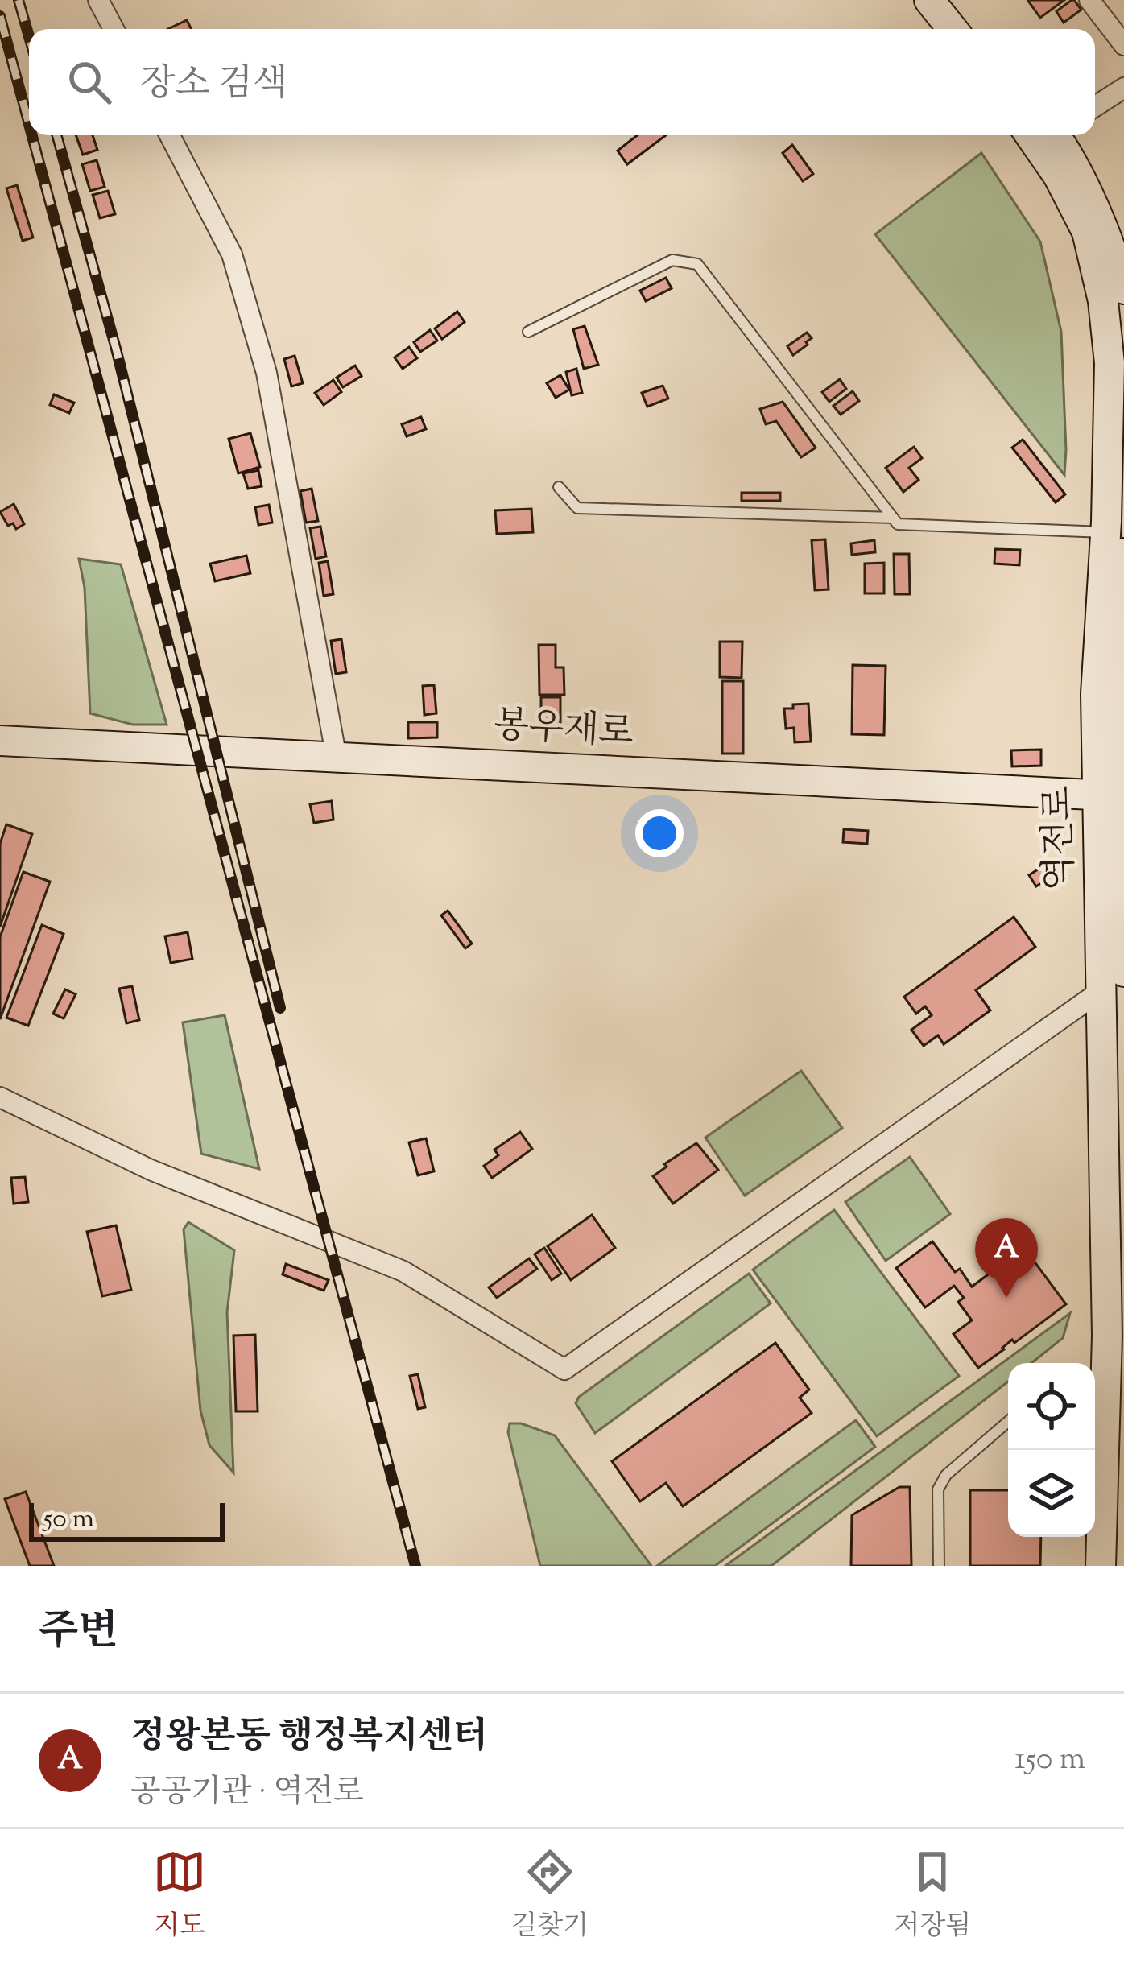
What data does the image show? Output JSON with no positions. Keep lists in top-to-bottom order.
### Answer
{
  "streets": {
    "main road": ["봉우재로", "역전로"]
  },
  "crossings": [
    ["봉우재로", "역전로"]
  ],
  "scale_bar": "50 m",
  "page": {
    "search": "장소 검색",
    "pins": "A",
    "scale": "50 m",
    "heading": "주변",
    "list": [
      {
        "mark": "A",
        "name": "정왕본동 행정복지센터",
        "note": "공공기관 · 역전로",
        "value": "150 m"
      }
    ],
    "nav": ["지도", "길찾기", "저장됨"]
  }
}
